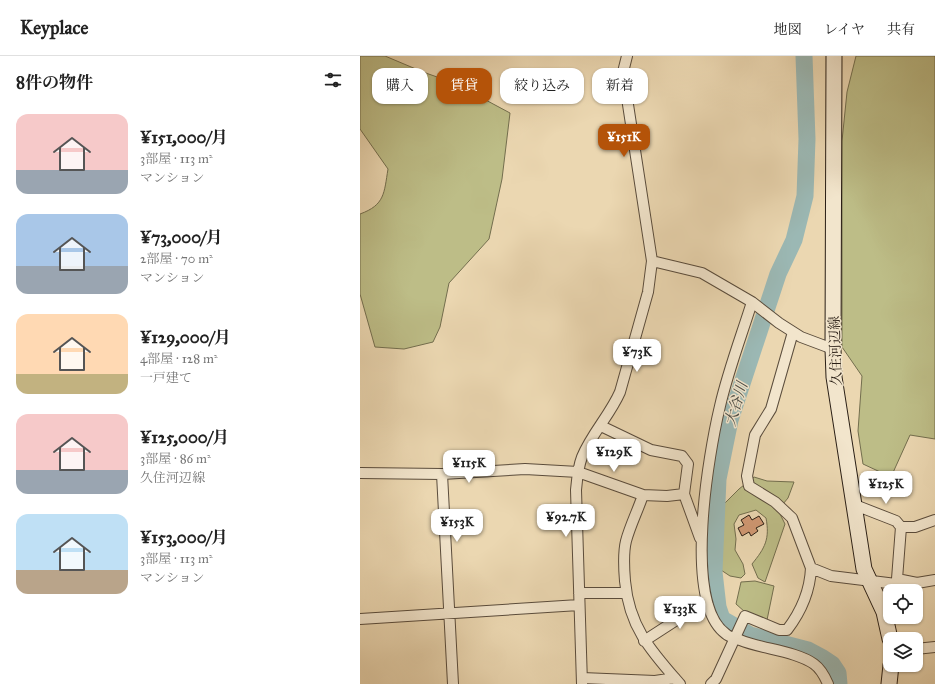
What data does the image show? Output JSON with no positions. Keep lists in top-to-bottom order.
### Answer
{
  "streets": {
    "main road": ["久住河辺線"]
  },
  "water": ["大谷川"],
  "page": {
    "header": "Keyplace",
    "nav": ["地図", "レイヤ", "共有"],
    "heading": "8件の物件",
    "chip": [
      "購入",
      "賃貸",
      "絞り込み",
      "新着"
    ],
    "list": [
      {
        "name": "¥151,000/月",
        "note": "3部屋 · 113 m² · マンション"
      },
      {
        "name": "¥73,000/月",
        "note": "2部屋 · 70 m² · マンション"
      },
      {
        "name": "¥129,000/月",
        "note": "4部屋 · 128 m² · 一戸建て"
      },
      {
        "name": "¥125,000/月",
        "note": "3部屋 · 86 m² · 久住河辺線"
      },
      {
        "name": "¥153,000/月",
        "note": "3部屋 · 113 m² · マンション"
      }
    ],
    "price": [
      "¥151K",
      "¥73K",
      "¥129K",
      "¥115K",
      "¥125K",
      "¥92.7K",
      "¥153K",
      "¥133K"
    ]
  }
}
